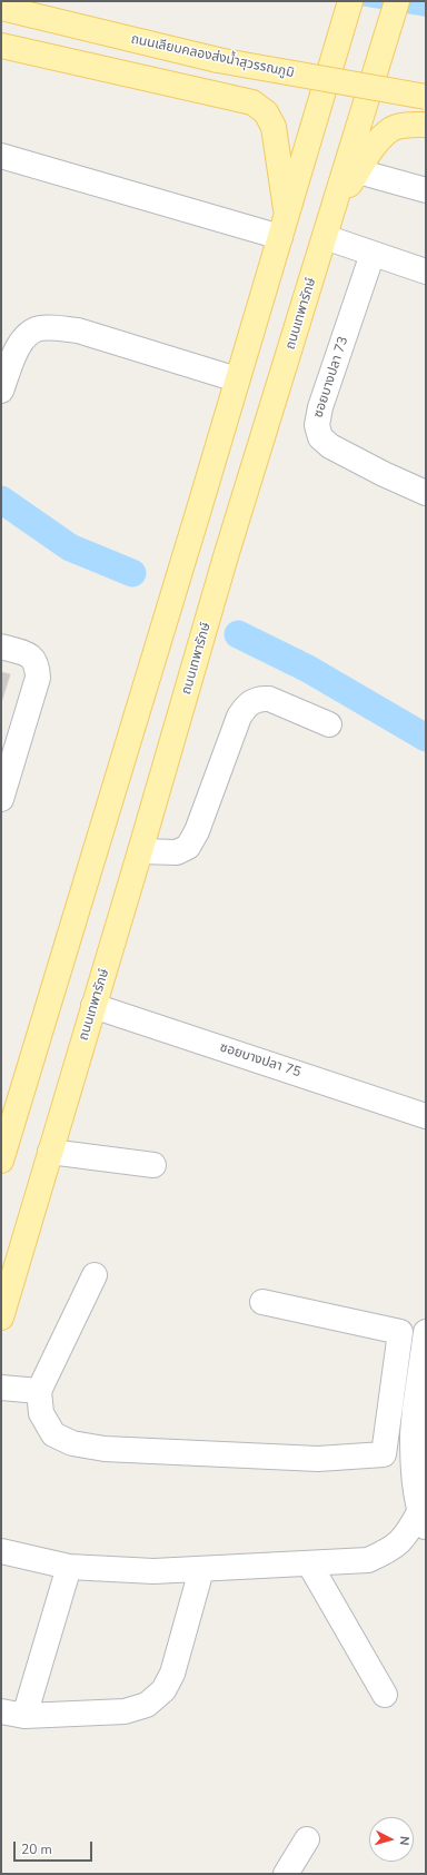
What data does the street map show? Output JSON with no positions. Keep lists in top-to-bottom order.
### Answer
{
  "streets": {
    "main road": ["ถนนเลียบคลองส่งน้ำสุวรรณภูมิ", "ถนนเทพารักษ์"],
    "street": ["ซอยบางปลา 73", "ซอยบางปลา 75"]
  },
  "crossings": [
    ["ถนนเทพารักษ์", "ซอยบางปลา 75"]
  ],
  "scale_bar": "20 m",
  "north": "right"
}
